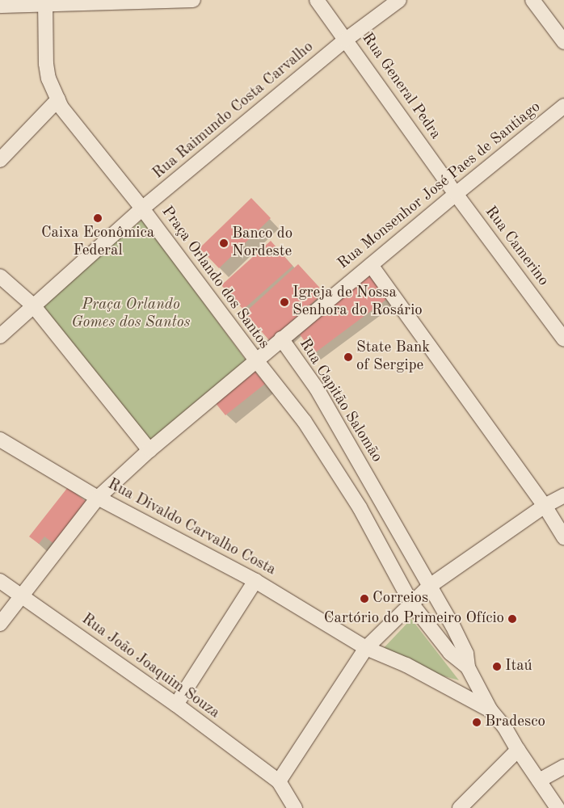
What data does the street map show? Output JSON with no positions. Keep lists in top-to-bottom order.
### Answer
{
  "streets": {
    "street": [
      "Rua General Pedra",
      "Rua Raimundo Costa Carvalho",
      "Rua Monsenhor José Paes de Santiago",
      "Rua Camerino",
      "Praça Orlando dos Santos",
      "Rua Capitão Salomão",
      "Rua Divaldo Carvalho Costa",
      "Rua João Joaquim Souza"
    ]
  },
  "crossings": [
    ["Rua General Pedra", "Rua Raimundo Costa Carvalho"],
    ["Rua General Pedra", "Rua Monsenhor José Paes de Santiago"],
    ["Rua General Pedra", "Rua Camerino"],
    ["Rua Raimundo Costa Carvalho", "Praça Orlando dos Santos"],
    ["Rua Monsenhor José Paes de Santiago", "Rua Camerino"],
    ["Rua Monsenhor José Paes de Santiago", "Rua Capitão Salomão"],
    ["Praça Orlando dos Santos", "Rua Capitão Salomão"],
    ["Praça Orlando dos Santos", "Rua Divaldo Carvalho Costa"],
    ["Praça Orlando dos Santos", "Rua João Joaquim Souza"],
    ["Rua Capitão Salomão", "Rua Divaldo Carvalho Costa"]
  ],
  "parks": ["Praça Orlando Gomes dos Santos"],
  "places": [
    "Caixa Econômica Federal",
    "Banco do Nordeste",
    "Igreja de Nossa Senhora do Rosário",
    "State Bank of Sergipe",
    "Correios",
    "Cartório do Primeiro Ofício",
    "Itaú",
    "Bradesco"
  ]
}
